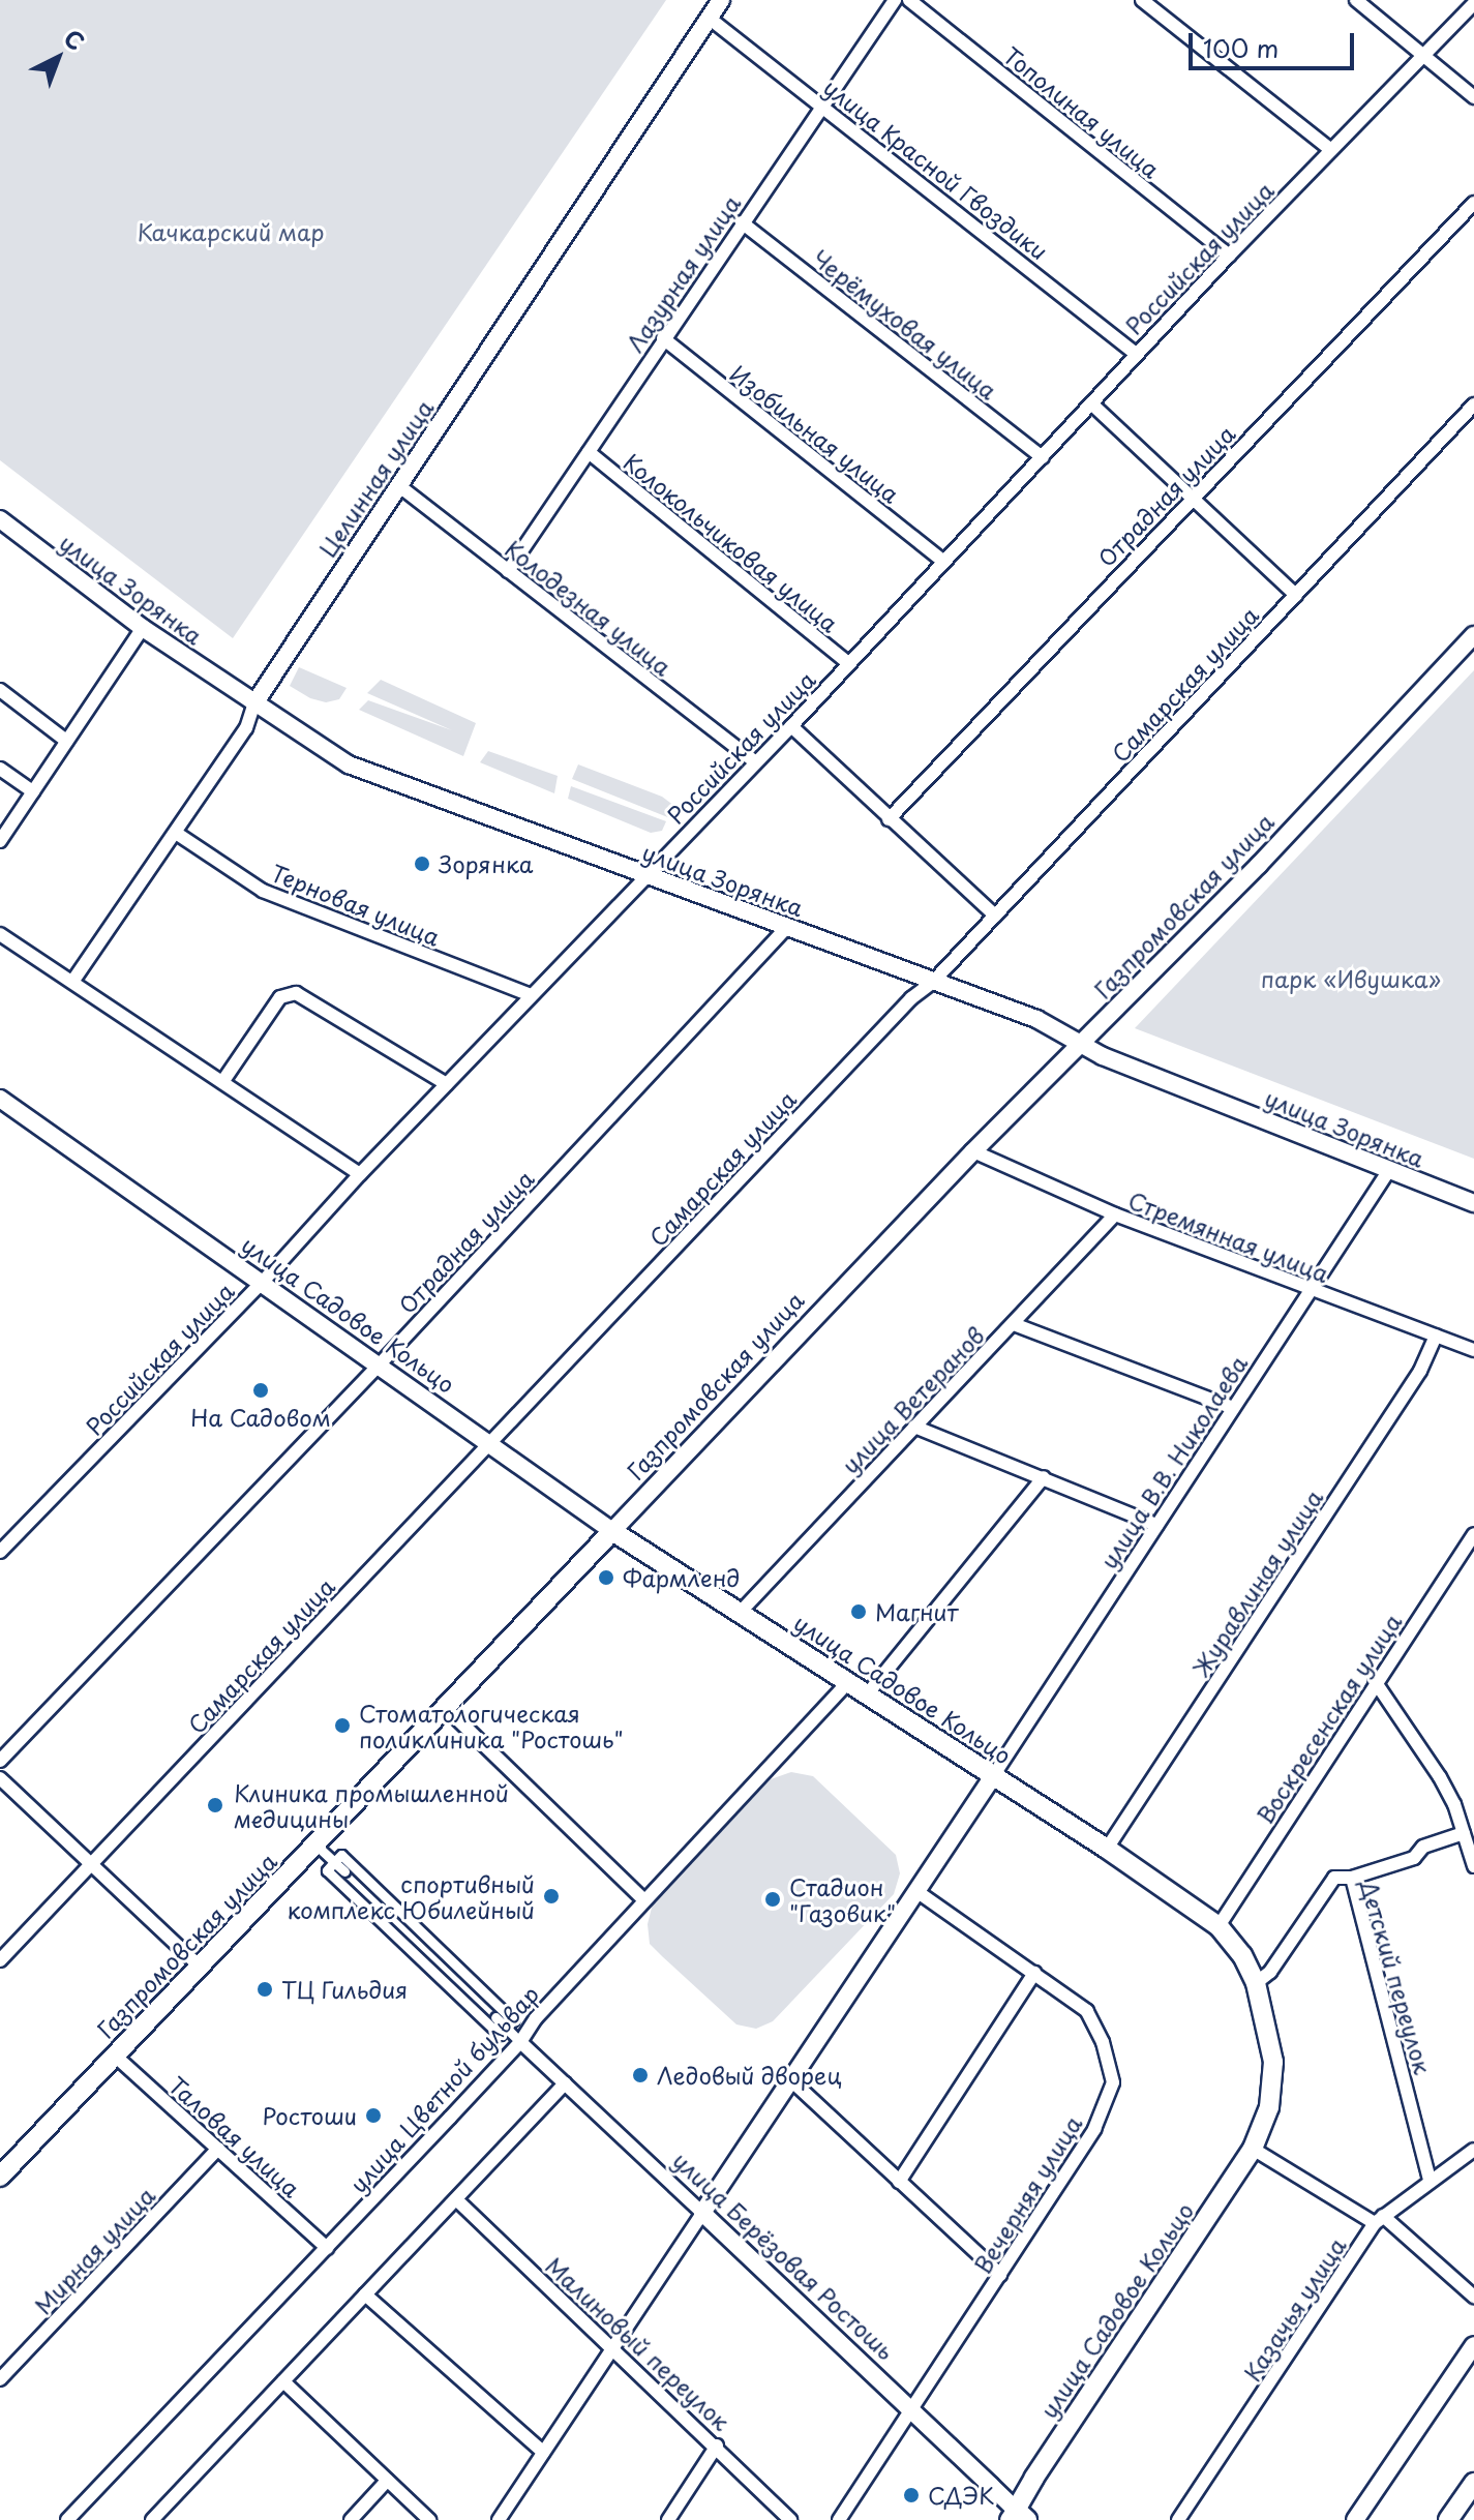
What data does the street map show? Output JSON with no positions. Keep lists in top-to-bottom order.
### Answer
{
  "streets": {
    "main road": ["Газпромовская улица", "улица Садовое Кольцо"],
    "street": [
      "Тополиная улица",
      "улица Красной Гвоздики",
      "Российская улица",
      "Лазурная улица",
      "Черёмуховая улица",
      "Изобильная улица",
      "Целинная улица",
      "Отрадная улица",
      "Колокольчиковая улица",
      "улица Зорянка",
      "Колодезная улица",
      "Самарская улица",
      "Терновая улица",
      "Стремянная улица",
      "улица Ветеранов",
      "улица В.В. Николаева",
      "Журавлиная улица",
      "Воскресенская улица",
      "Детский переулок",
      "улица Цветной бульвар",
      "Таловая улица",
      "Вечерняя улица",
      "Мирная улица",
      "улица Берёзовая Ростошь",
      "Казачья улица",
      "Малиновый переулок"
    ]
  },
  "crossings": [
    ["Тополиная улица", "Российская улица"],
    ["улица Красной Гвоздики", "Российская улица"],
    ["улица Красной Гвоздики", "Лазурная улица"],
    ["улица Красной Гвоздики", "Целинная улица"],
    ["Российская улица", "Черёмуховая улица"],
    ["Российская улица", "Изобильная улица"],
    ["Российская улица", "Колокольчиковая улица"],
    ["Российская улица", "улица Зорянка"],
    ["Российская улица", "Колодезная улица"],
    ["Российская улица", "Терновая улица"],
    ["Российская улица", "улица Садовое Кольцо"],
    ["Лазурная улица", "Черёмуховая улица"],
    ["Лазурная улица", "Изобильная улица"],
    ["Лазурная улица", "Колокольчиковая улица"],
    ["Лазурная улица", "Колодезная улица"],
    ["Целинная улица", "улица Зорянка"],
    ["Целинная улица", "Колодезная улица"],
    ["Целинная улица", "Терновая улица"],
    ["Отрадная улица", "улица Зорянка"],
    ["Отрадная улица", "улица Садовое Кольцо"],
    ["улица Зорянка", "Самарская улица"],
    ["улица Зорянка", "Газпромовская улица"],
    ["улица Зорянка", "улица В.В. Николаева"],
    ["Самарская улица", "улица Садовое Кольцо"],
    ["Газпромовская улица", "Стремянная улица"],
    ["Газпромовская улица", "улица Садовое Кольцо"],
    ["Газпромовская улица", "Таловая улица"],
    ["Стремянная улица", "улица Ветеранов"],
    ["Стремянная улица", "улица В.В. Николаева"],
    ["Стремянная улица", "Журавлиная улица"],
    ["улица Садовое Кольцо", "улица Ветеранов"],
    ["улица Садовое Кольцо", "улица В.В. Николаева"],
    ["улица Садовое Кольцо", "Журавлиная улица"],
    ["улица Садовое Кольцо", "Воскресенская улица"],
    ["улица Садовое Кольцо", "Детский переулок"],
    ["улица Садовое Кольцо", "улица Цветной бульвар"],
    ["улица Садовое Кольцо", "улица Берёзовая Ростошь"],
    ["Детский переулок", "Казачья улица"],
    ["улица Цветной бульвар", "Таловая улица"],
    ["улица Цветной бульвар", "улица Берёзовая Ростошь"],
    ["Таловая улица", "Мирная улица"],
    ["Вечерняя улица", "улица Берёзовая Ростошь"]
  ],
  "parks": ["Качкарский мар", "парк «Ивушка»"],
  "places": [
    "Зорянка",
    "На Садовом",
    "Фармленд",
    "Магнит",
    "Стоматологическая поликлиника \"Ростошь\"",
    "Клиника промышленной медицины",
    "спортивный комплекс Юбилейный",
    "Стадион \"Газовик\"",
    "ТЦ Гильдия",
    "Ледовый дворец",
    "Ростоши",
    "СДЭК"
  ],
  "scale_bar": "100 m",
  "north": "top right"
}
